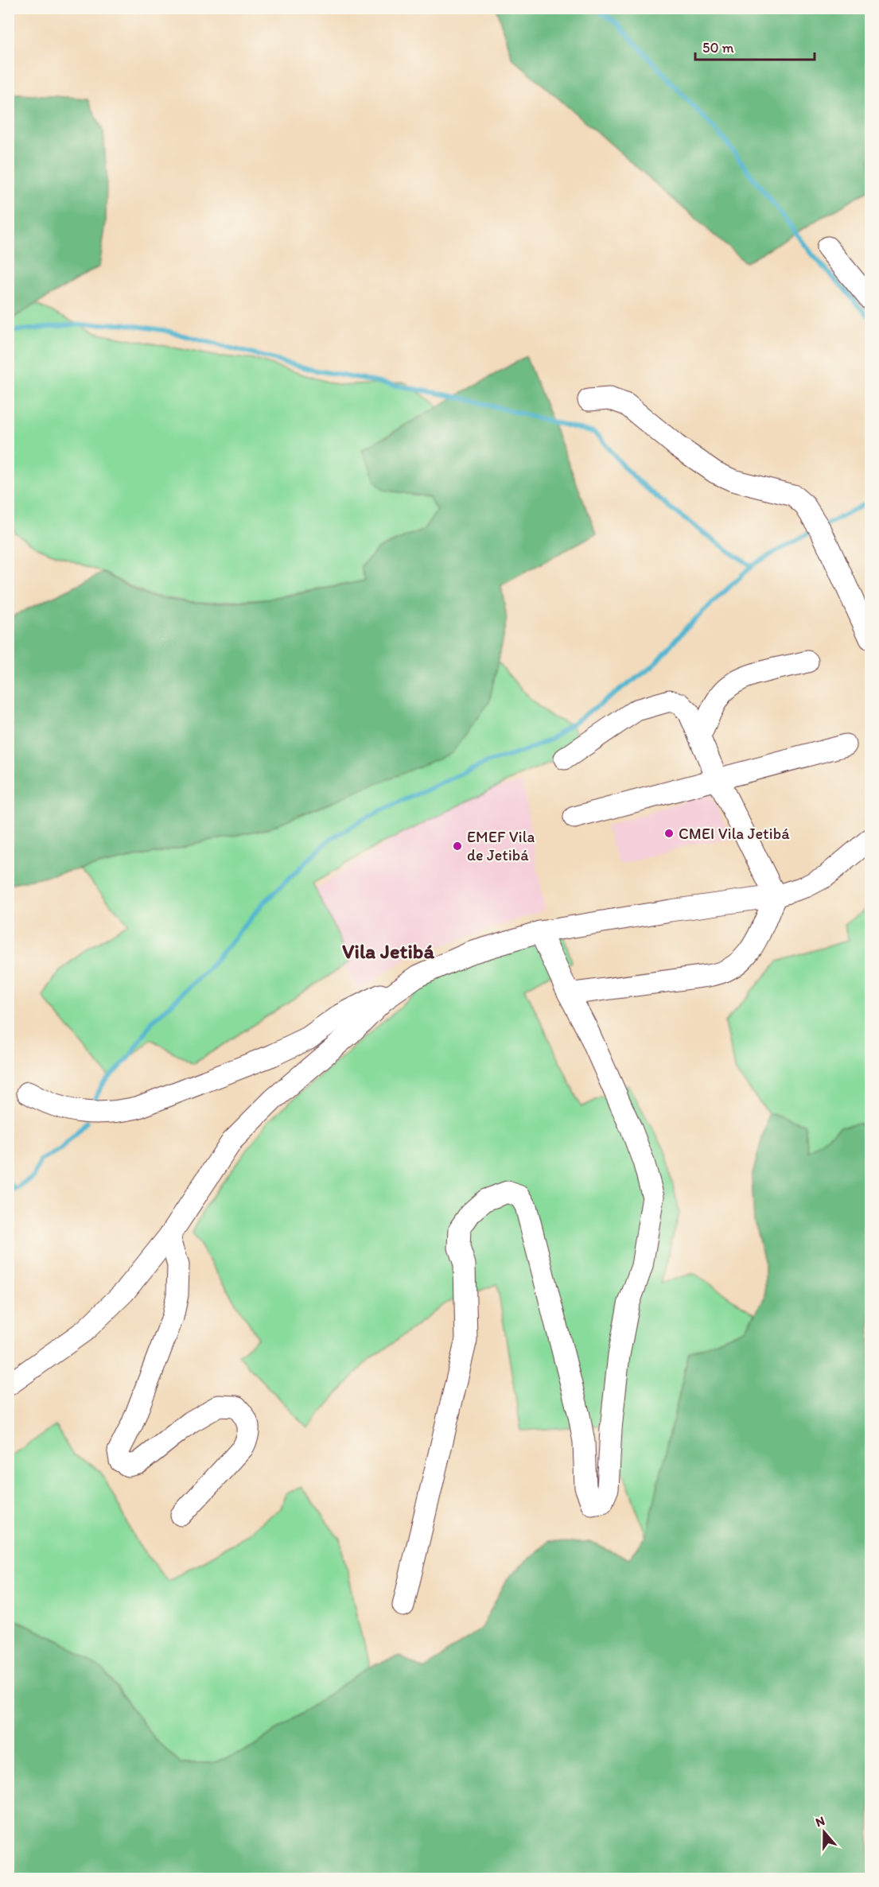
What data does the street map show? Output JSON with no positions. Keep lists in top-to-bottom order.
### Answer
{
  "districts": ["Vila Jetibá"],
  "places": ["CMEI Vila Jetibá", "EMEF Vila de Jetibá"],
  "scale_bar": "50 m",
  "north": "top"
}
